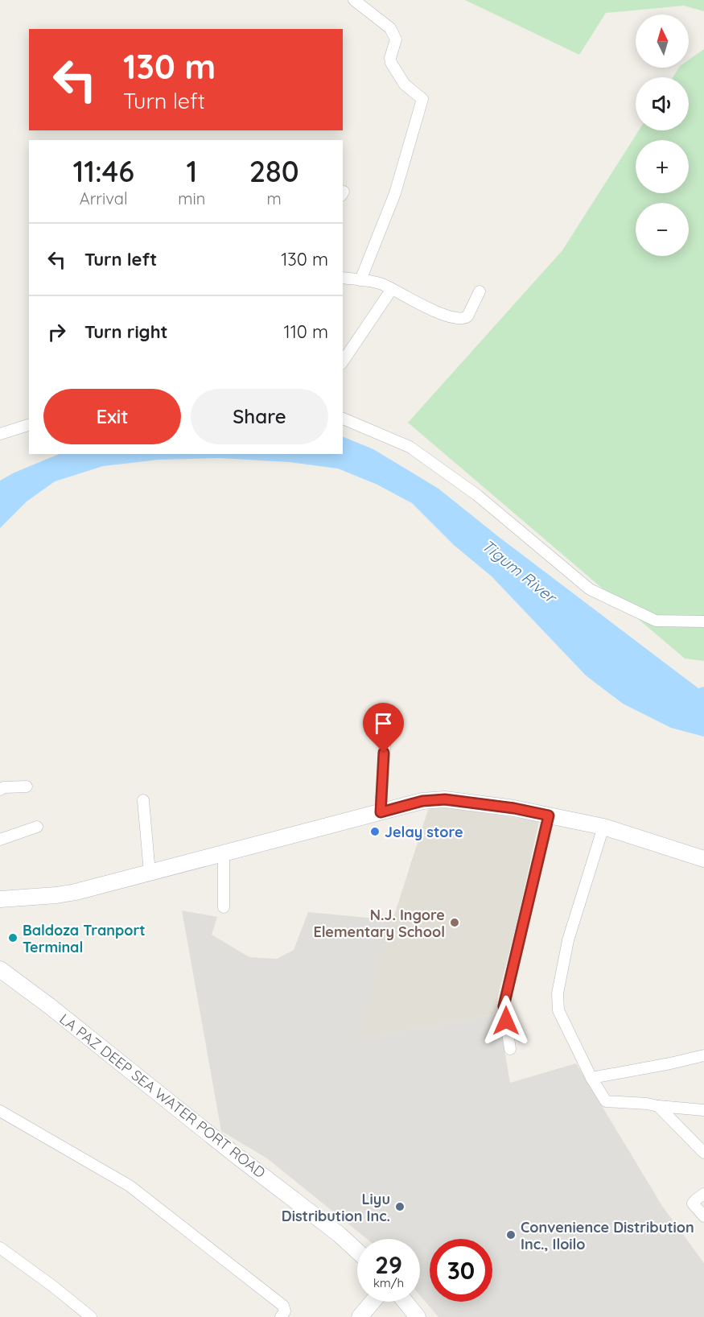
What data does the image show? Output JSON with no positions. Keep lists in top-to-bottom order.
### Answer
{
  "streets": {
    "street": ["LA PAZ DEEP SEA WATER PORT ROAD"]
  },
  "water": ["Tigum River"],
  "places": [
    "Jelay store",
    "N.J. Ingore Elementary School",
    "Baldoza Tranport Terminal",
    "Liyu Distribution Inc.",
    "Convenience Distribution Inc., Iloilo"
  ],
  "north": "top",
  "page": {
    "map_buttons": ["+", "−"],
    "turn": ["130 m", "Turn left"],
    "eta": [
      "11:46",
      "Arrival",
      "1",
      "min",
      "280",
      "m"
    ],
    "list": [
      {
        "name": "Turn left",
        "value": "130 m"
      },
      {
        "name": "Turn right",
        "value": "110 m"
      }
    ],
    "buttons": ["Exit", "Share"],
    "speed": "29 km/h",
    "limit": "30"
  }
}
